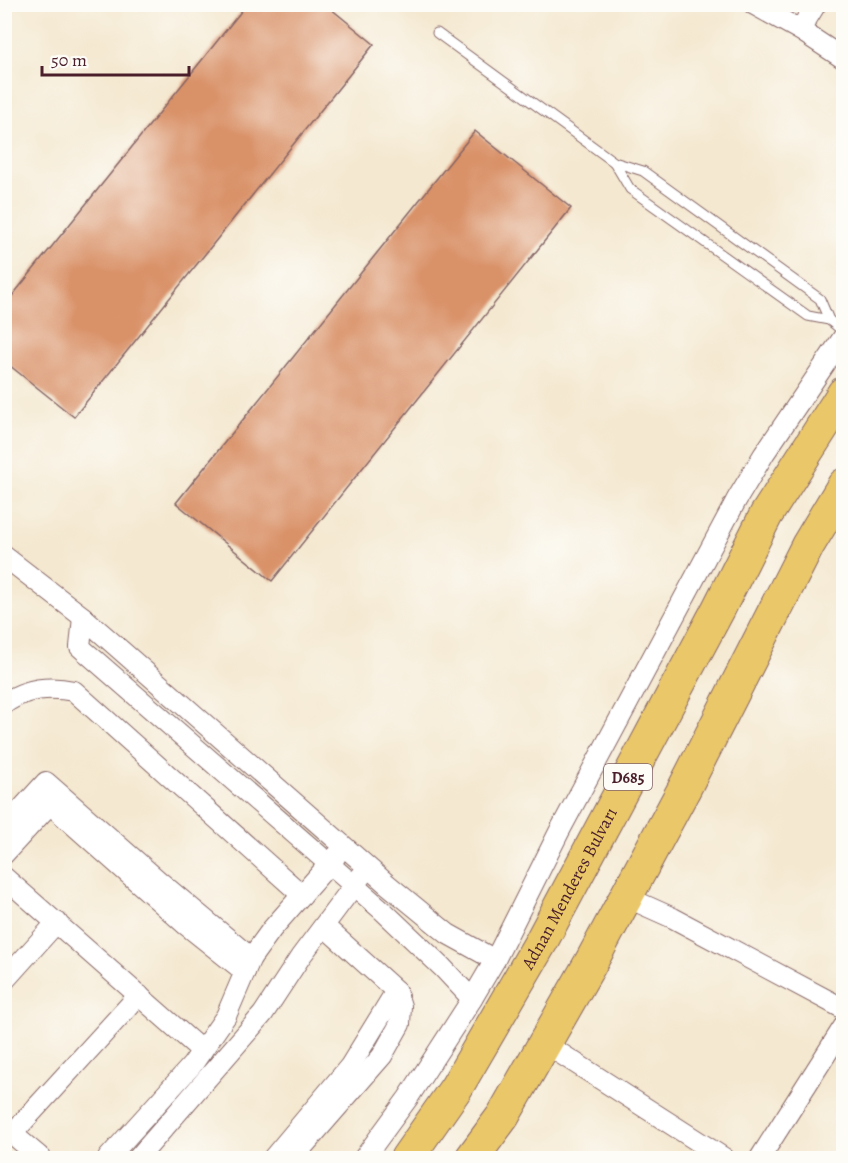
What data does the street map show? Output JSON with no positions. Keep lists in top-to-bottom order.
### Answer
{
  "streets": {
    "highway": ["D685", "Adnan Menderes Bulvarı"]
  },
  "scale_bar": "50 m"
}
